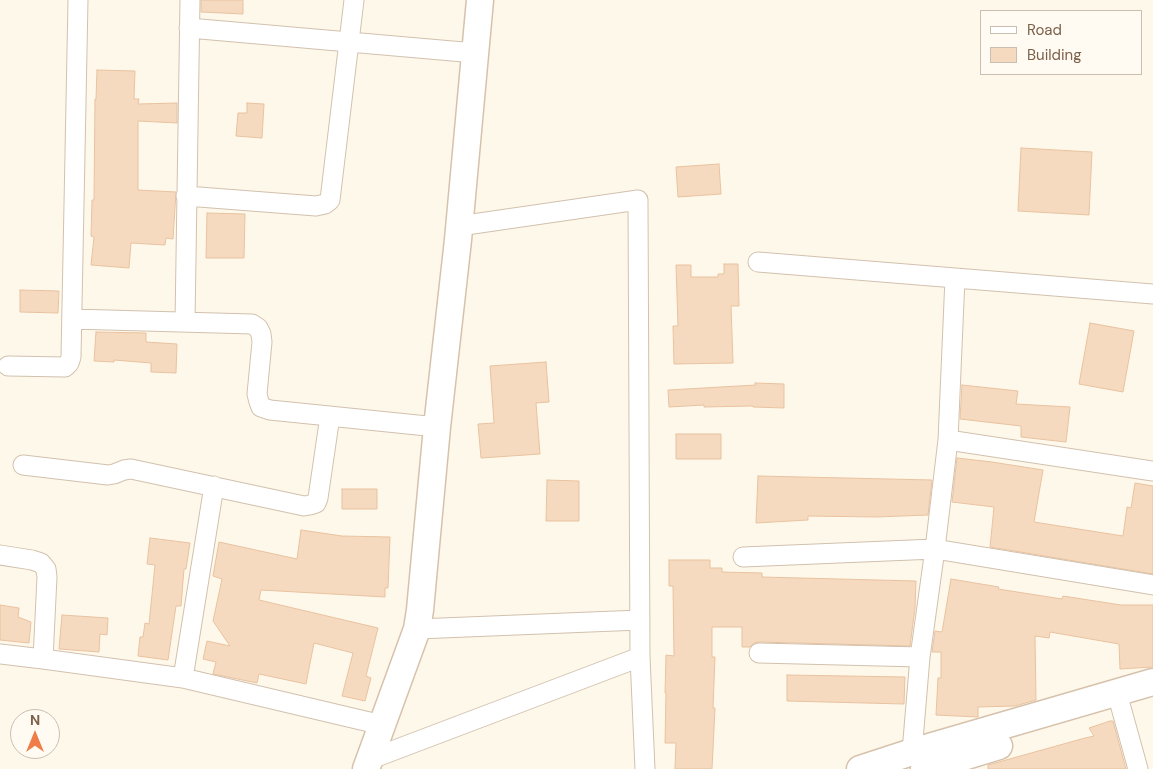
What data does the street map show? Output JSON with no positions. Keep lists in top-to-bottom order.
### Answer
{
  "legend": ["Road", "Building"],
  "north": "top"
}
